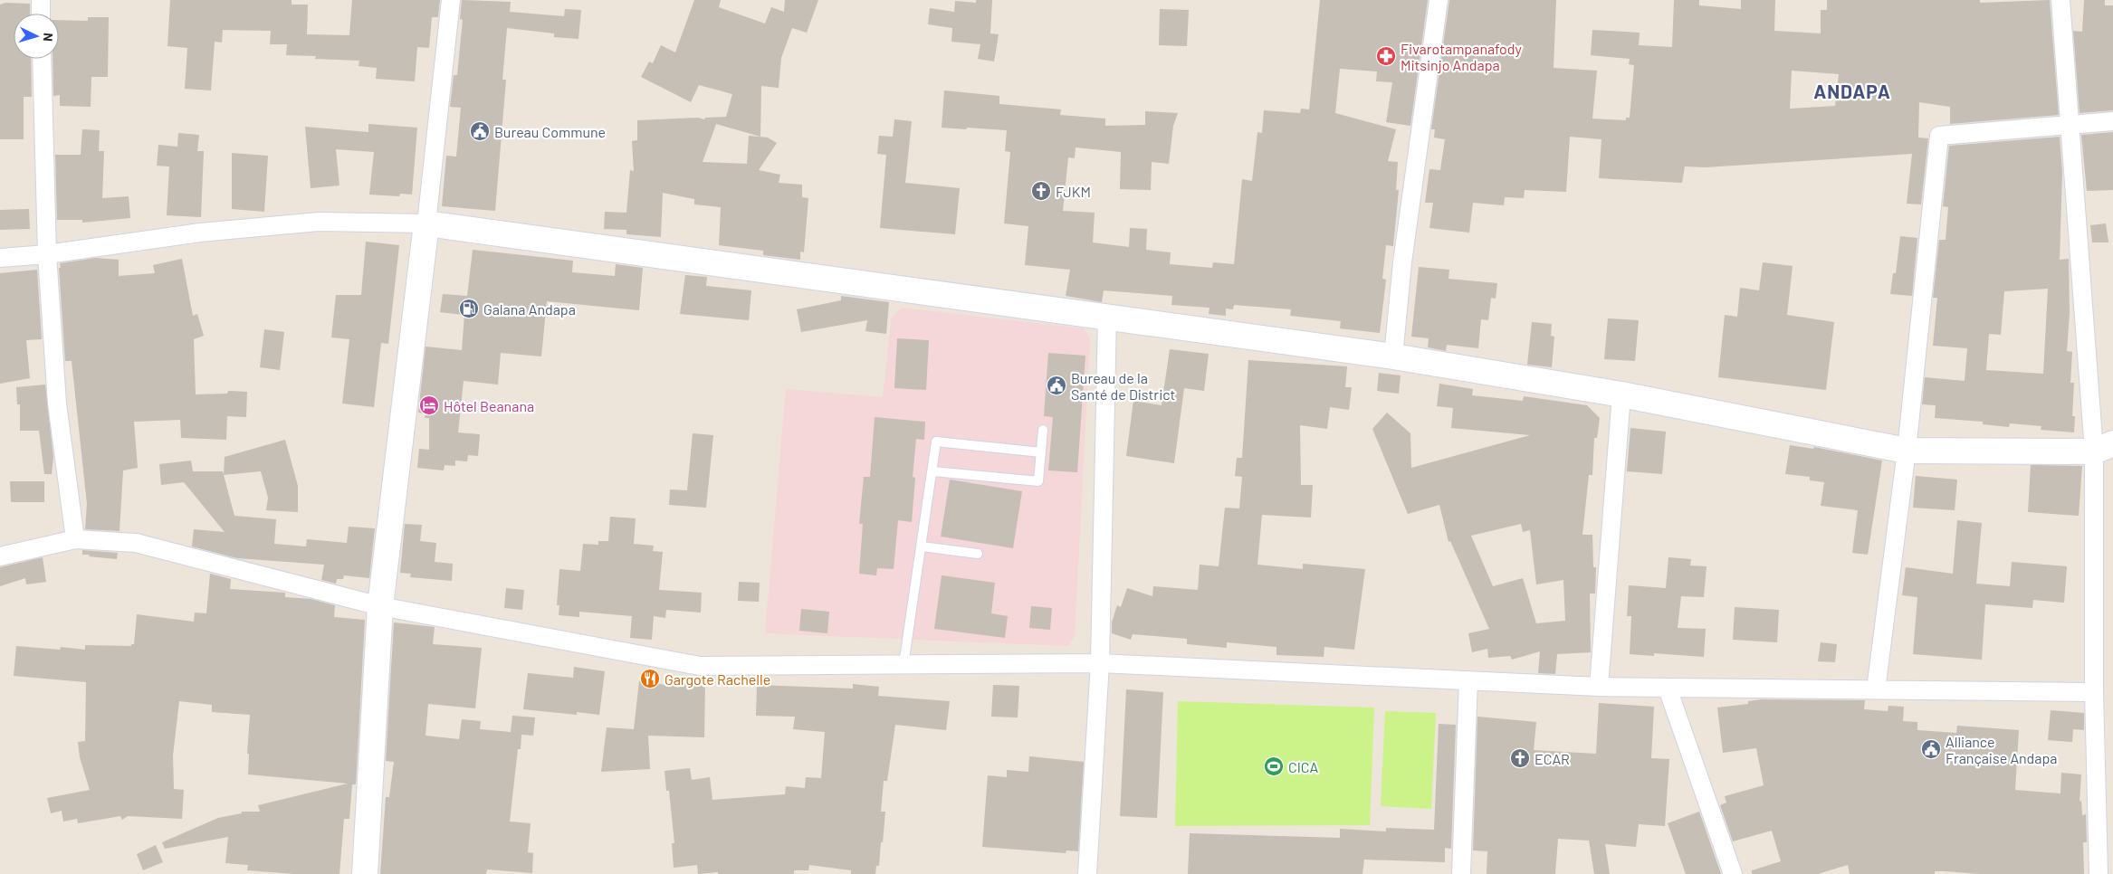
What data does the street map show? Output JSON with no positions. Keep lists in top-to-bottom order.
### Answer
{
  "districts": ["ANDAPA"],
  "places": {
    "pharmacy": ["Fivarotampanafody Mitsinjo Andapa"],
    "public building": ["Bureau Commune", "Bureau de la Santé de District", "Alliance Française Andapa"],
    "church": ["FJKM", "ECAR"],
    "fuel station": ["Galana Andapa"],
    "hotel": ["Hôtel Beanana"],
    "restaurant": ["Gargote Rachelle"],
    "sports": ["CICA"]
  },
  "north": "right"
}
